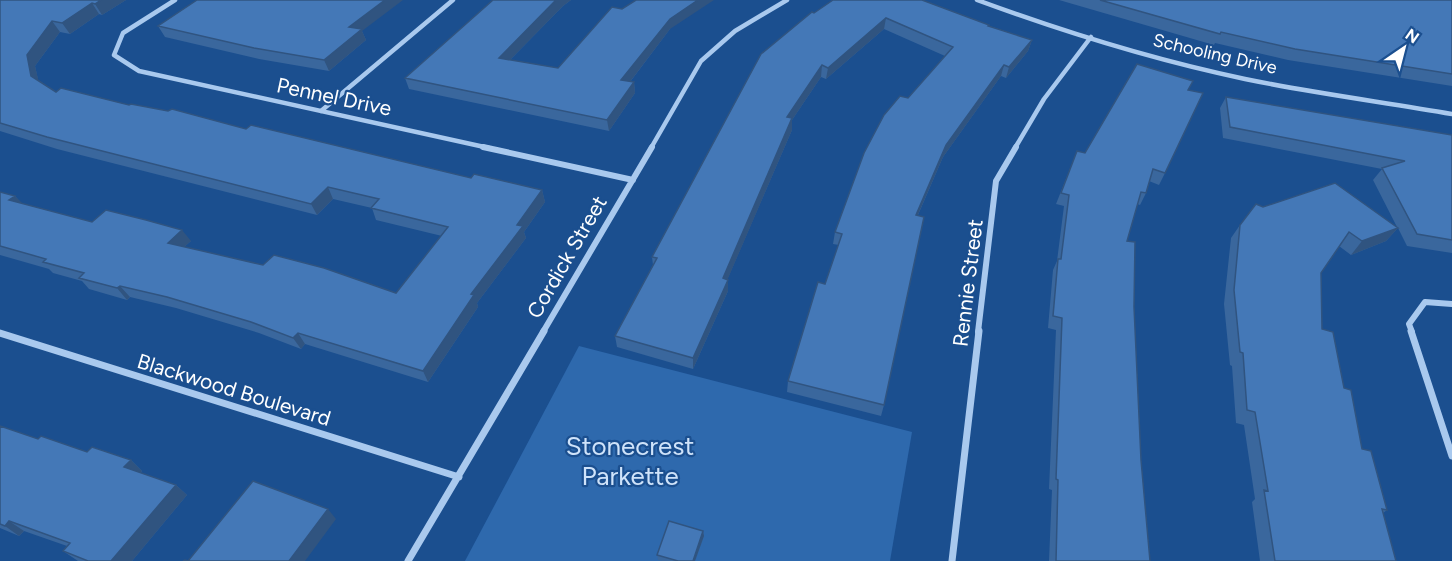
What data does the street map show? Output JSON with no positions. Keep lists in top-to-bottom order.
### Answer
{
  "streets": {
    "street": [
      "Schooling Drive",
      "Pennel Drive",
      "Cordick Street",
      "Rennie Street",
      "Blackwood Boulevard"
    ]
  },
  "crossings": [
    ["Schooling Drive", "Rennie Street"],
    ["Pennel Drive", "Cordick Street"],
    ["Cordick Street", "Blackwood Boulevard"]
  ],
  "parks": ["Stonecrest Parkette"],
  "north": "top right"
}
